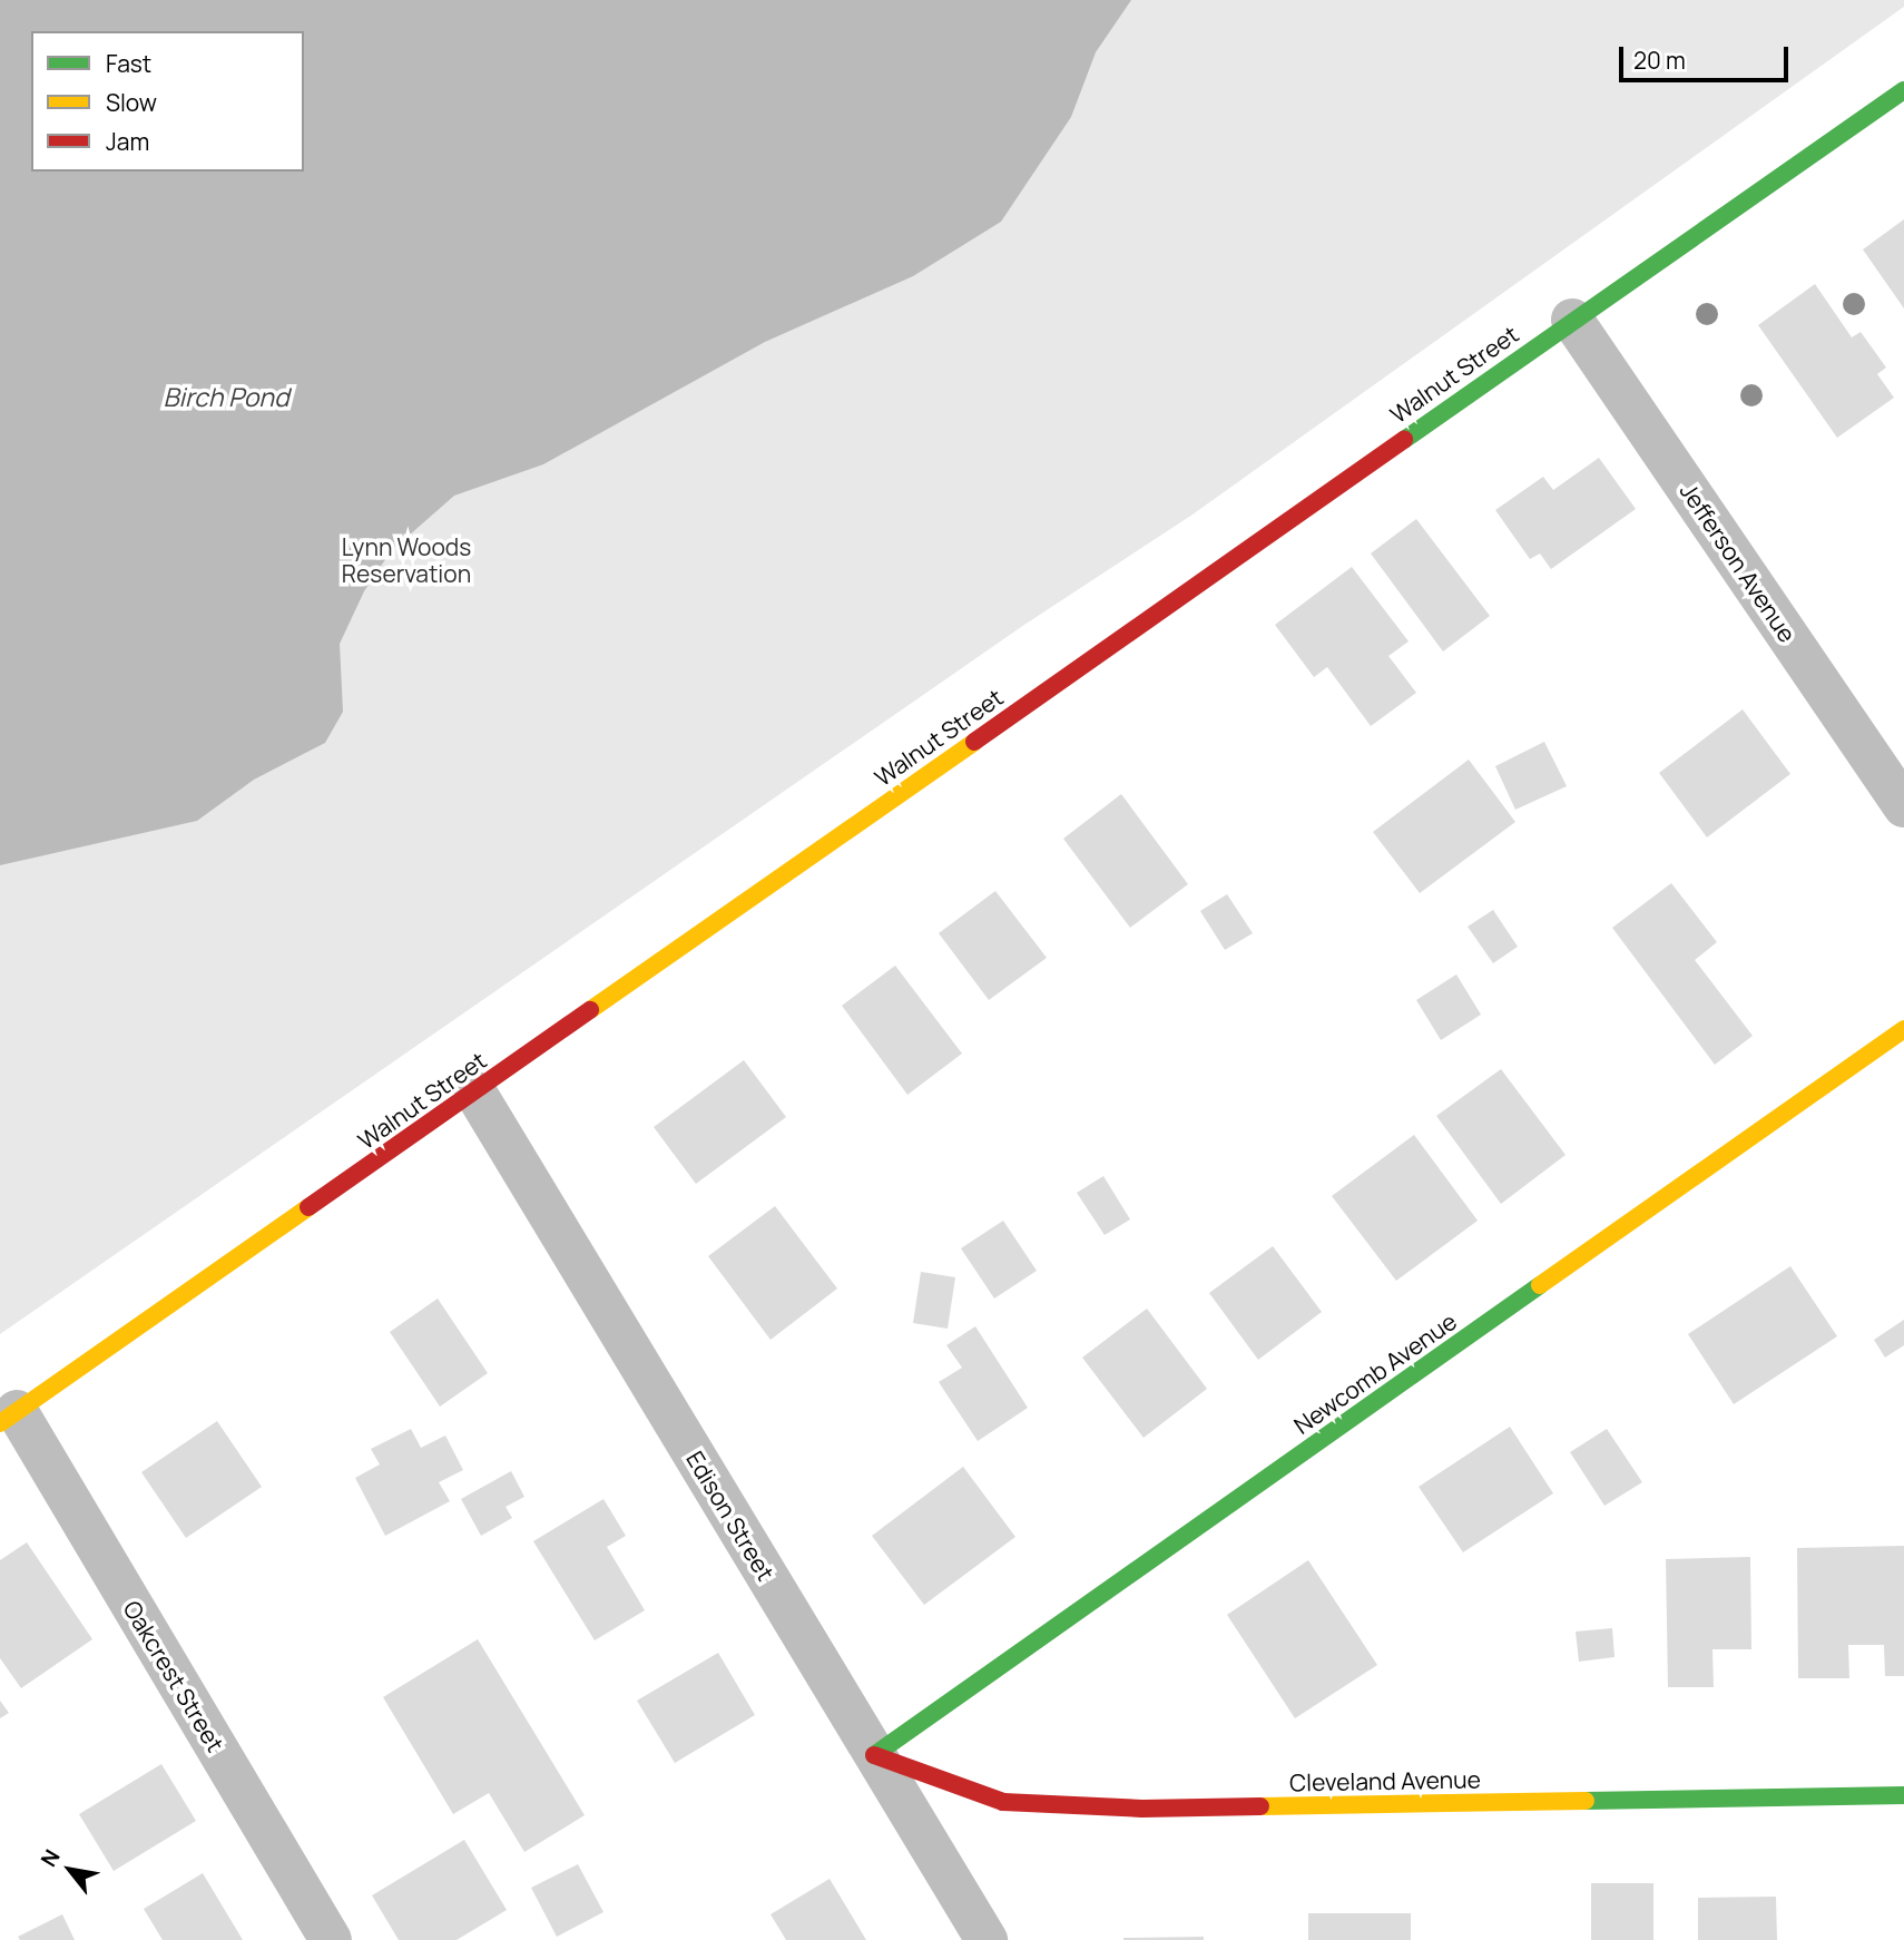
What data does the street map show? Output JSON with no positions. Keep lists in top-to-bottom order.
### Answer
{
  "streets": {
    "main road": ["Walnut Street", "Newcomb Avenue", "Cleveland Avenue"],
    "street": ["Jefferson Avenue", "Edison Street", "Oakcrest Street"]
  },
  "crossings": [
    ["Walnut Street", "Jefferson Avenue"],
    ["Walnut Street", "Edison Street"],
    ["Walnut Street", "Oakcrest Street"],
    ["Newcomb Avenue", "Edison Street"],
    ["Newcomb Avenue", "Cleveland Avenue"],
    ["Edison Street", "Cleveland Avenue"]
  ],
  "water": ["Birch Pond"],
  "parks": ["Lynn Woods Reservation"],
  "legend": ["Fast", "Slow", "Jam"],
  "scale_bar": "20 m",
  "north": "top left"
}
